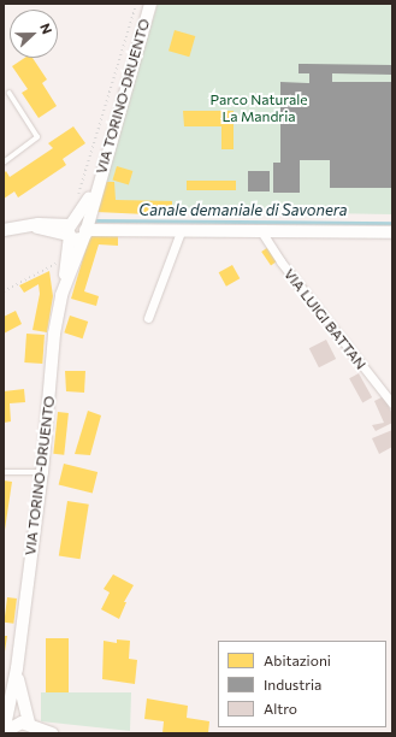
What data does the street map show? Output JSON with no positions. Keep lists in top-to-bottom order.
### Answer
{
  "streets": {
    "street": ["VIA TORINO-DRUENTO", "VIA LUIGI BATTAN"]
  },
  "water": ["Canale demaniale di Savonera"],
  "parks": ["Parco Naturale La Mandria"],
  "legend": ["Abitazioni", "Industria", "Altro"],
  "north": "right"
}
